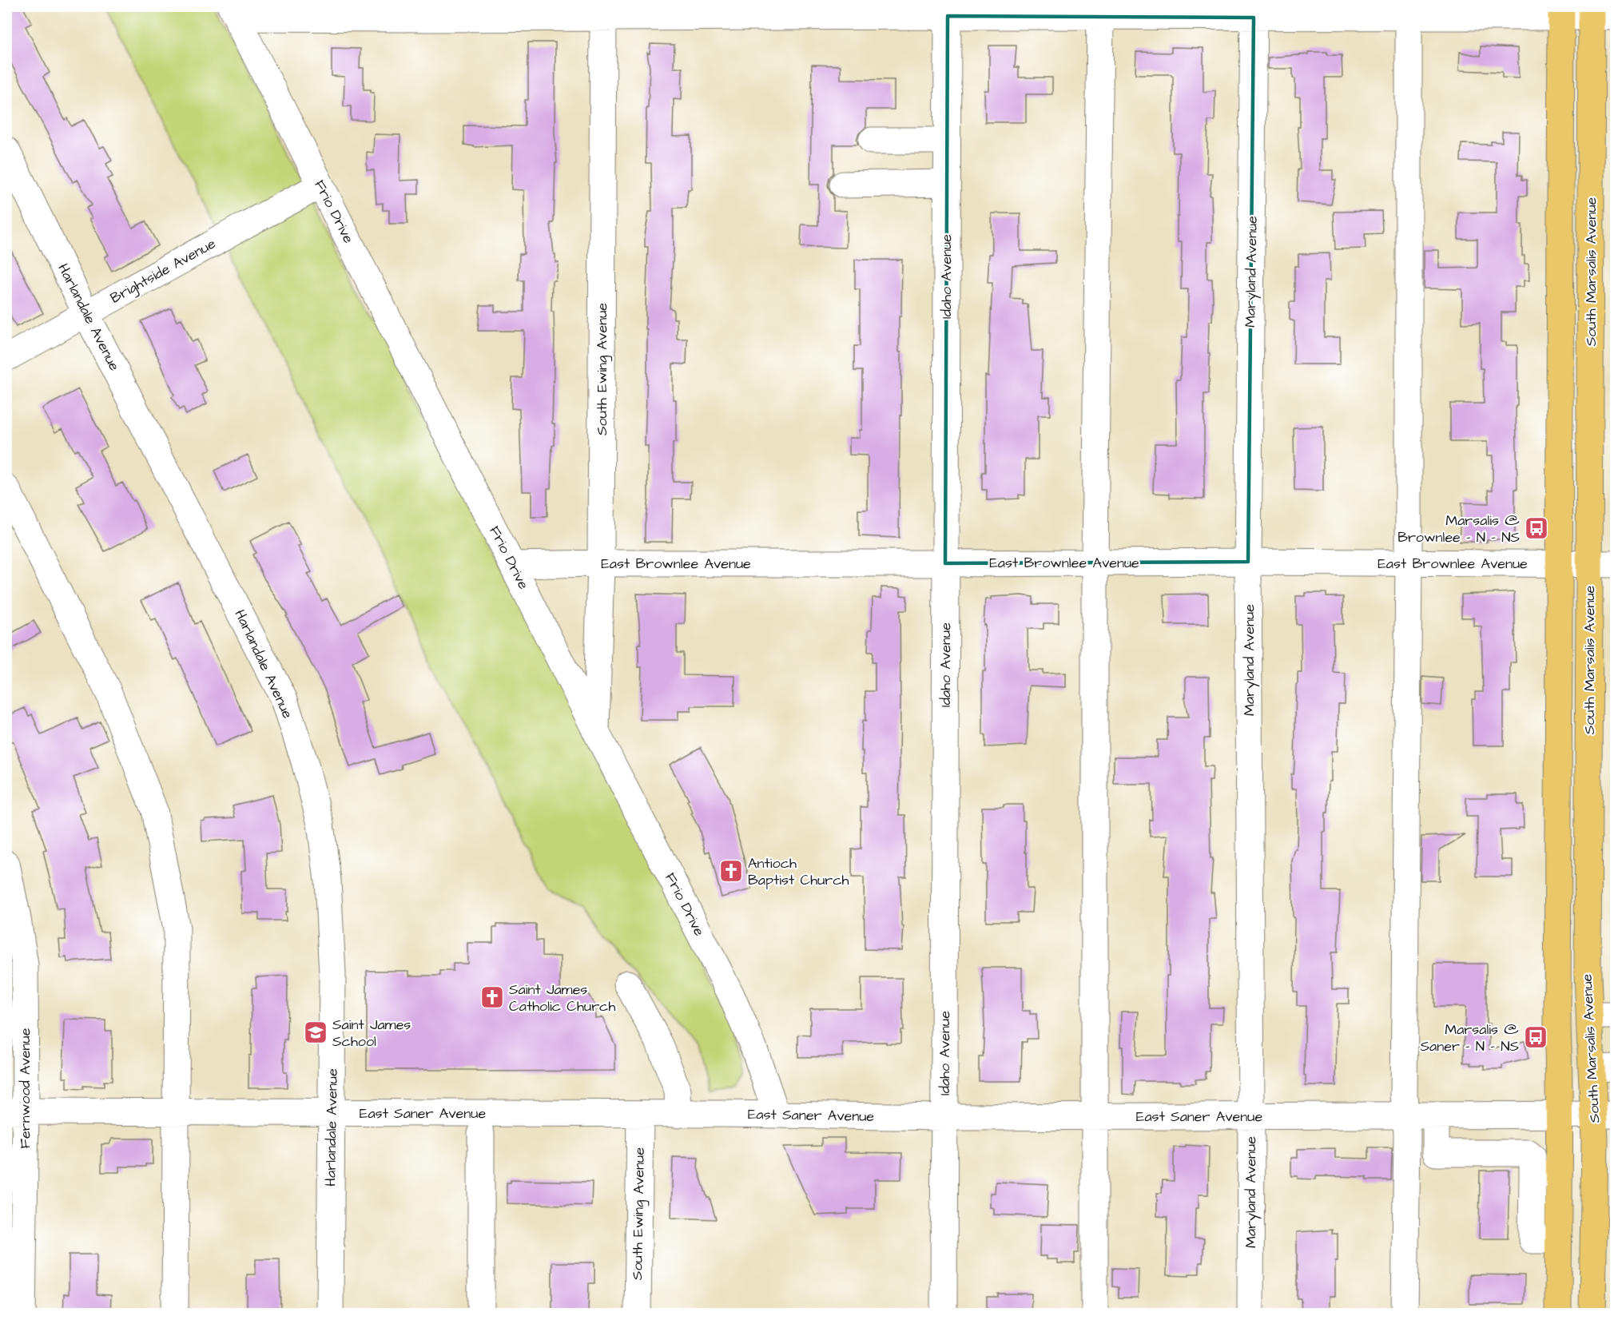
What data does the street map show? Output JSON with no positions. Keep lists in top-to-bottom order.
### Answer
{
  "streets": {
    "main road": ["South Marsalis Avenue"],
    "street": [
      "Frio Drive",
      "Brightside Avenue",
      "Maryland Avenue",
      "Idaho Avenue",
      "Harlandale Avenue",
      "South Ewing Avenue",
      "East Brownlee Avenue",
      "Fernwood Avenue",
      "East Saner Avenue"
    ]
  },
  "crossings": [
    ["Frio Drive", "Brightside Avenue"],
    ["Frio Drive", "South Ewing Avenue"],
    ["Frio Drive", "East Brownlee Avenue"],
    ["Frio Drive", "East Saner Avenue"],
    ["Brightside Avenue", "Harlandale Avenue"],
    ["Maryland Avenue", "East Brownlee Avenue"],
    ["Maryland Avenue", "East Saner Avenue"],
    ["South Marsalis Avenue", "East Brownlee Avenue"],
    ["South Marsalis Avenue", "East Saner Avenue"],
    ["Idaho Avenue", "East Brownlee Avenue"],
    ["Idaho Avenue", "East Saner Avenue"],
    ["Harlandale Avenue", "East Saner Avenue"],
    ["South Ewing Avenue", "East Brownlee Avenue"],
    ["South Ewing Avenue", "East Saner Avenue"],
    ["Fernwood Avenue", "East Saner Avenue"]
  ],
  "places": {
    "bus stop": ["Marsalis @ Brownlee - N - NS", "Marsalis @ Saner - N - NS"],
    "church": ["Antioch Baptist Church", "Saint James Catholic Church"],
    "school or university": ["Saint James School"]
  }
}
